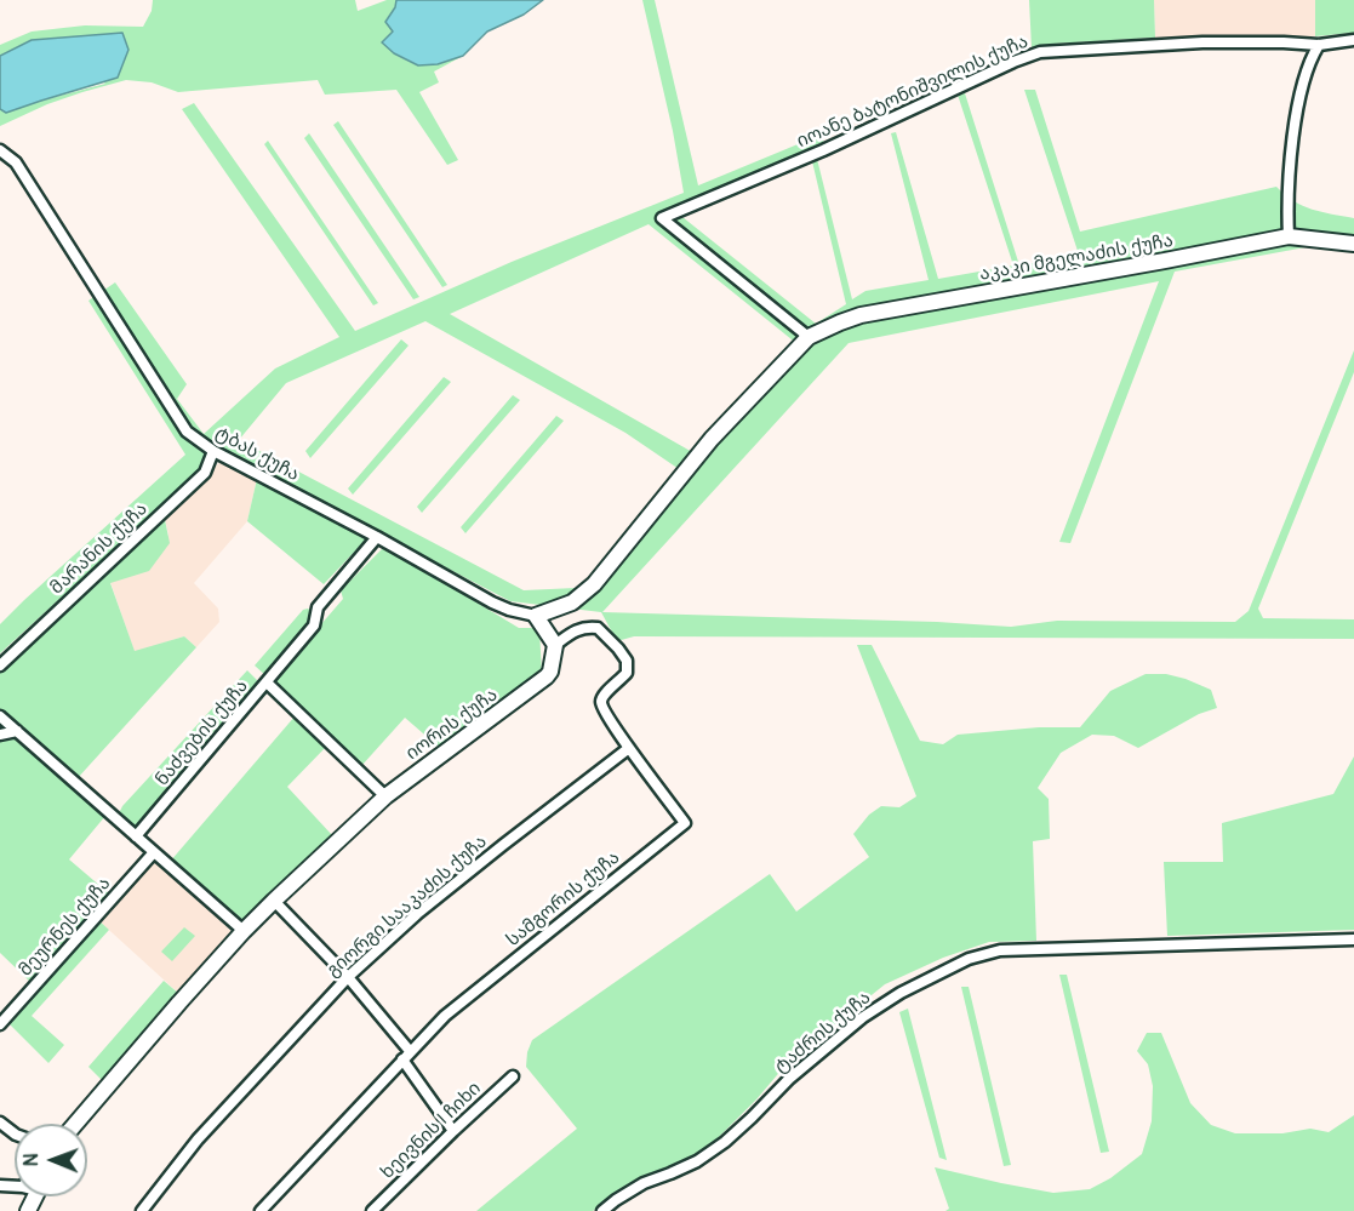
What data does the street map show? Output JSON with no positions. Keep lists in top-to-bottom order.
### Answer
{
  "streets": {
    "street": [
      "იოანე ბატონიშვილის ქუჩა",
      "აკაკი მგელაძის ქუჩა",
      "ტბას ქუჩა",
      "მარანის ქუჩა",
      "იორის ქუჩა",
      "ნაძვების ქუჩა",
      "სამგორის ქუჩა",
      "გიორგი სააკაძის ქუჩა",
      "მეურნეს ქუჩა",
      "ტაძრის ქუჩა",
      "ხეივნის I ჩიხი"
    ]
  },
  "crossings": [
    ["იოანე ბატონიშვილის ქუჩა", "აკაკი მგელაძის ქუჩა"],
    ["ტბას ქუჩა", "მარანის ქუჩა"],
    ["ტბას ქუჩა", "ნაძვების ქუჩა"],
    ["იორის ქუჩა", "სამგორის ქუჩა"],
    ["სამგორის ქუჩა", "გიორგი სააკაძის ქუჩა"]
  ],
  "north": "left"
}
